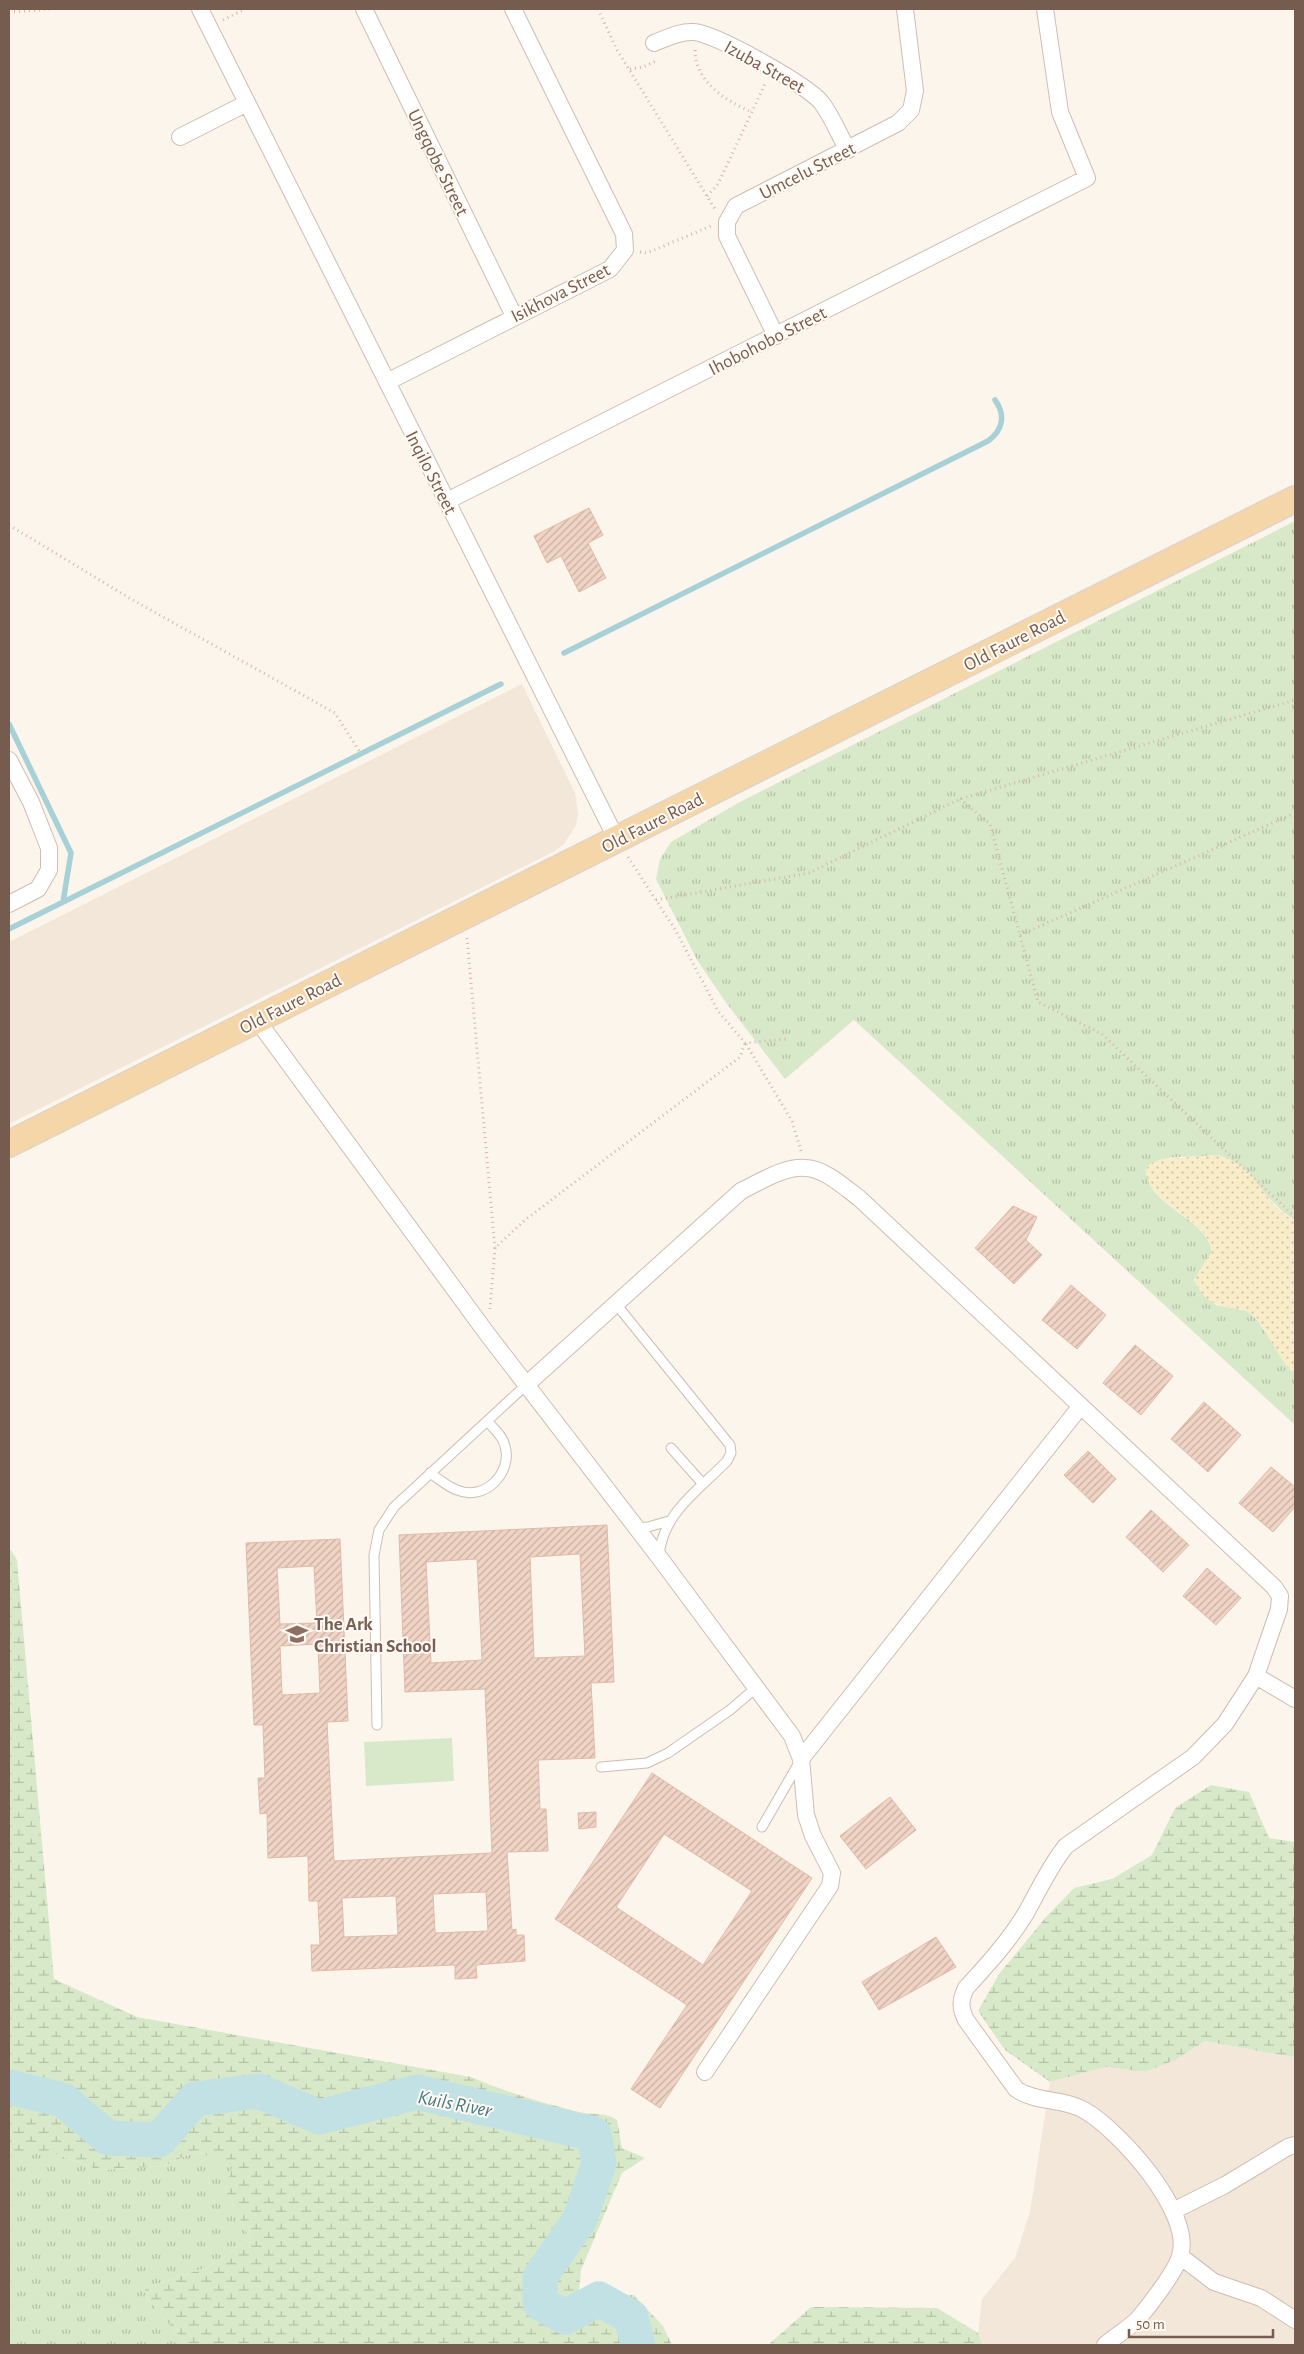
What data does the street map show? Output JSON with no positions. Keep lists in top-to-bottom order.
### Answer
{
  "streets": {
    "main road": ["Old Faure Road"],
    "street": [
      "Izuba Street",
      "Ungqobe Street",
      "Umcelu Street",
      "Isikhova Street",
      "Ihobohobo Street",
      "Inqilo Street"
    ]
  },
  "crossings": [
    ["Izuba Street", "Umcelu Street"],
    ["Ungqobe Street", "Isikhova Street"],
    ["Isikhova Street", "Inqilo Street"],
    ["Ihobohobo Street", "Inqilo Street"],
    ["Inqilo Street", "Old Faure Road"]
  ],
  "water": ["Kuils River"],
  "places": {
    "school or university": ["The Ark Christian School"]
  },
  "scale_bar": "50 m"
}
